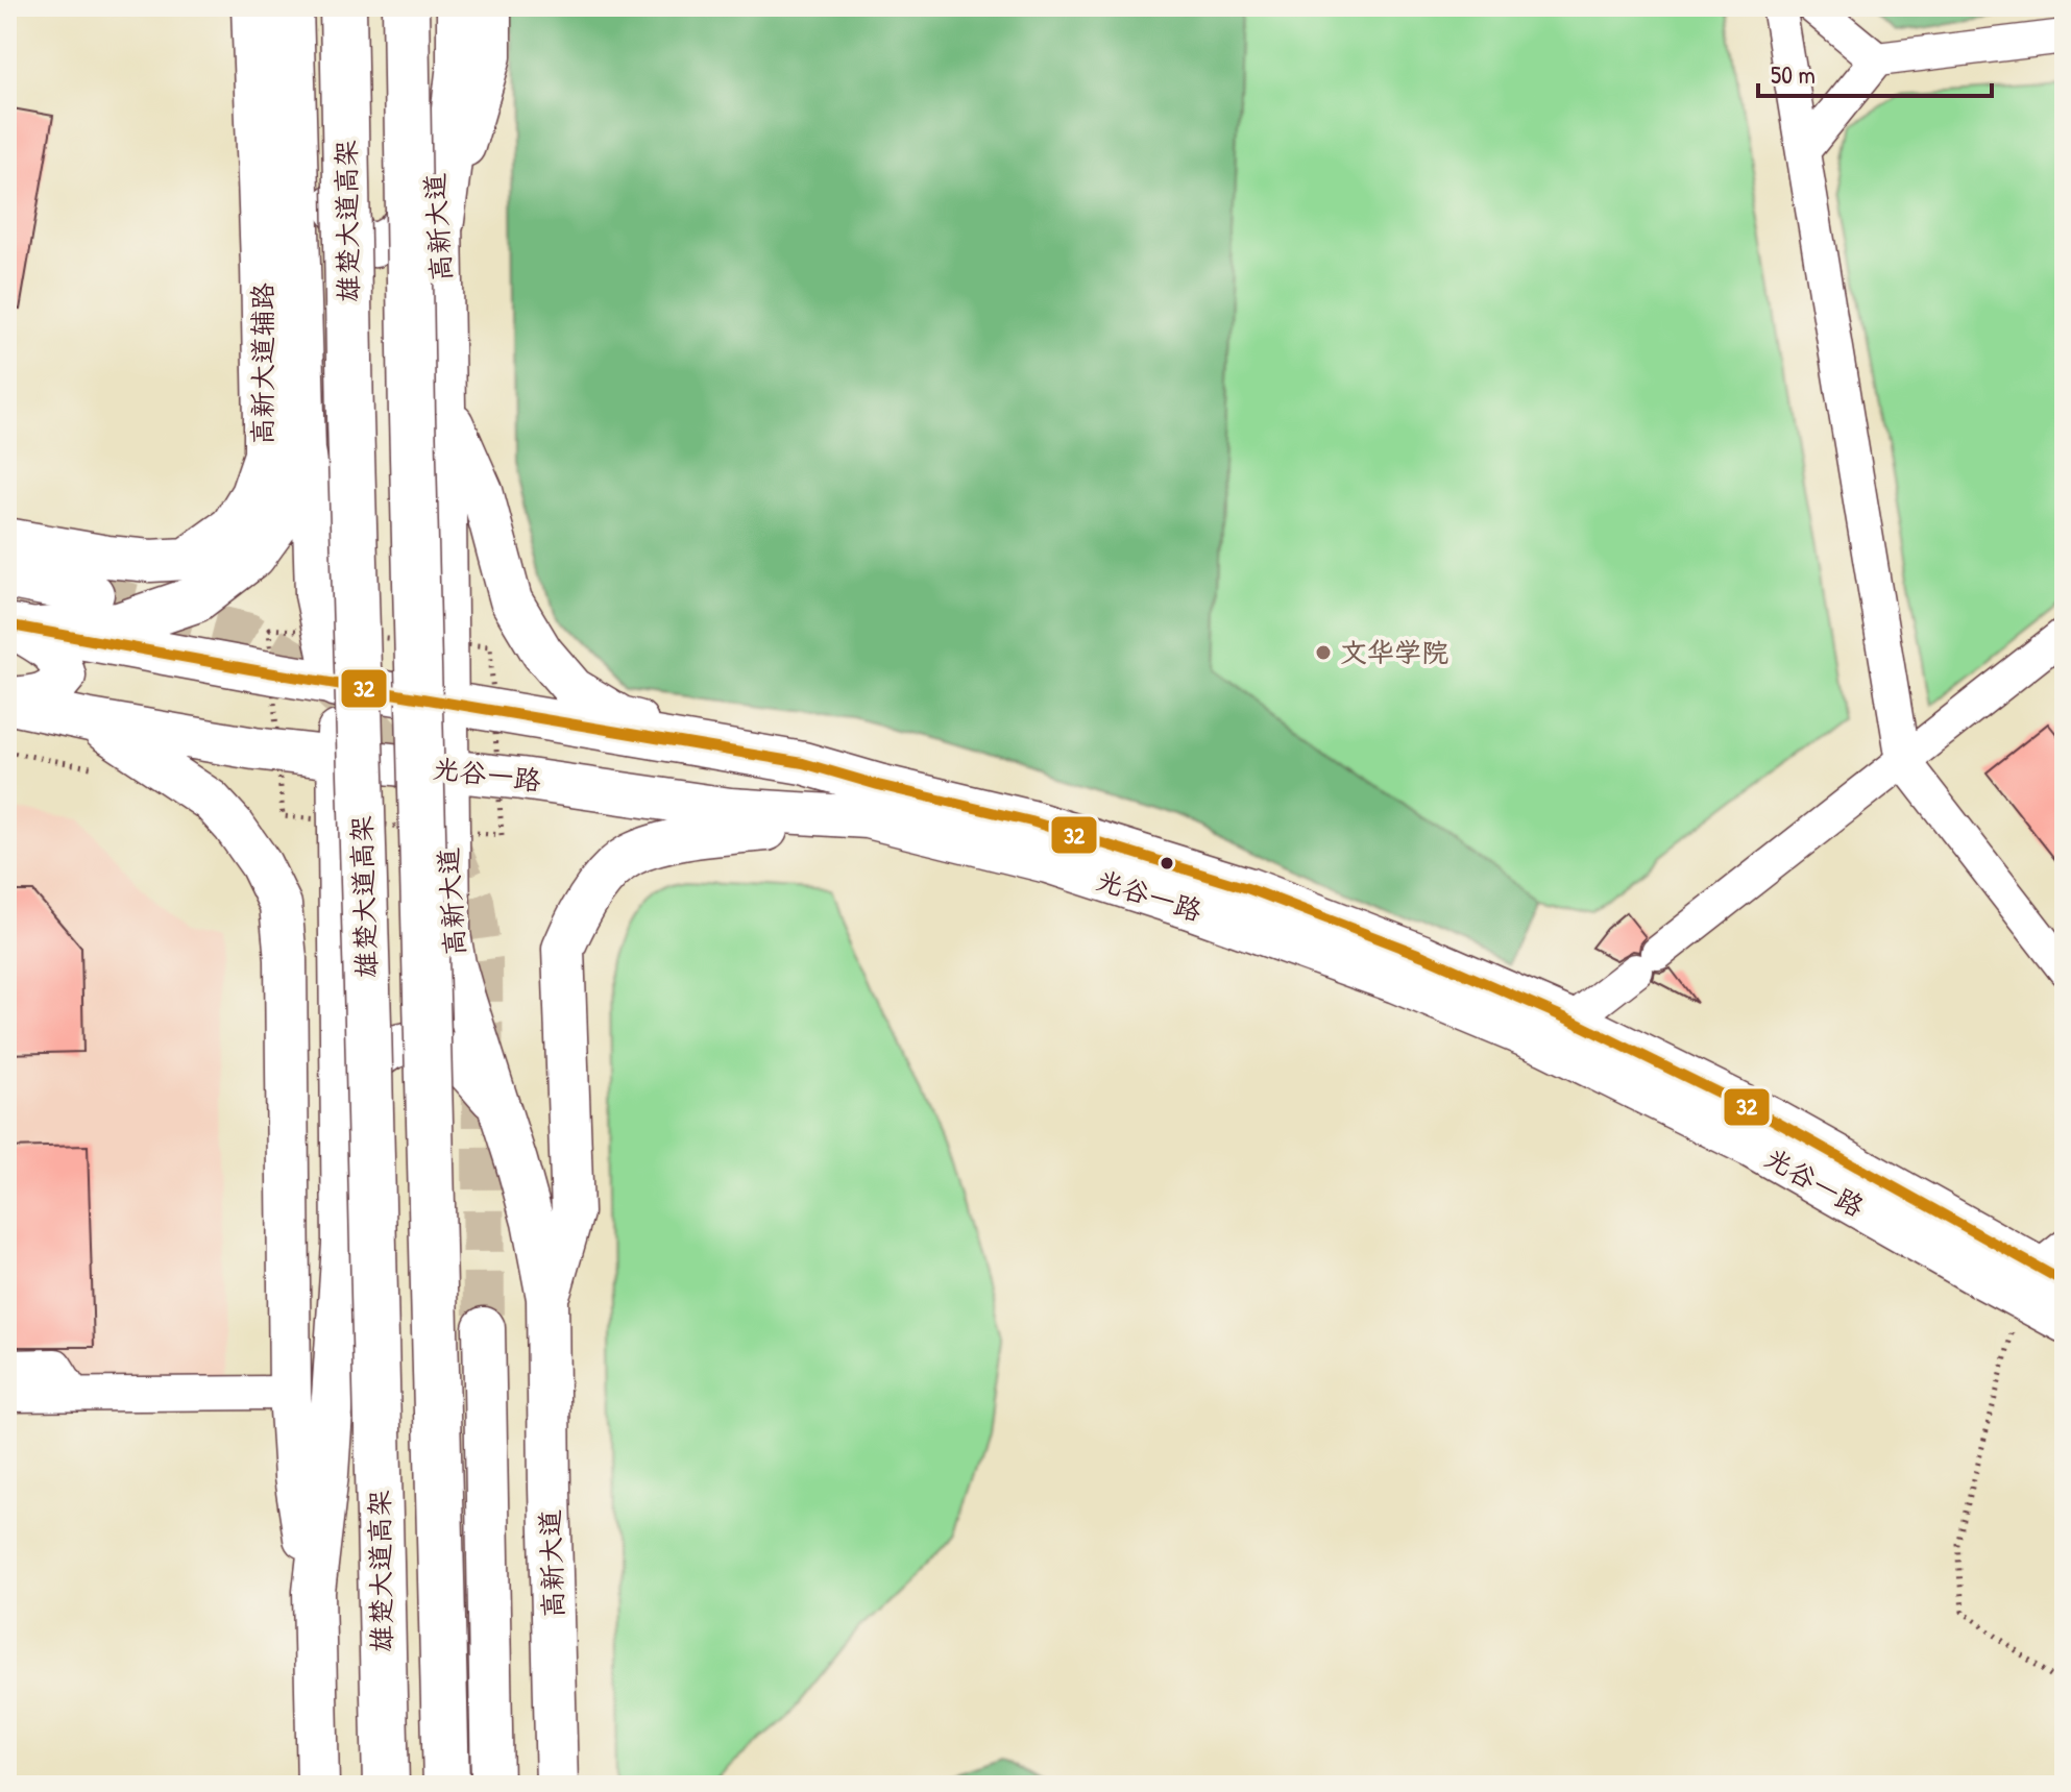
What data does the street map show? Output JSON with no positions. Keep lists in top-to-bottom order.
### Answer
{
  "streets": {
    "highway": ["雄楚大道高架"],
    "main road": ["高新大道", "高新大道辅路", "光谷一路"]
  },
  "crossings": [
    ["高新大道", "光谷一路"]
  ],
  "places": ["文华学院"],
  "lines": ["transit line 32"],
  "scale_bar": "50 m"
}
